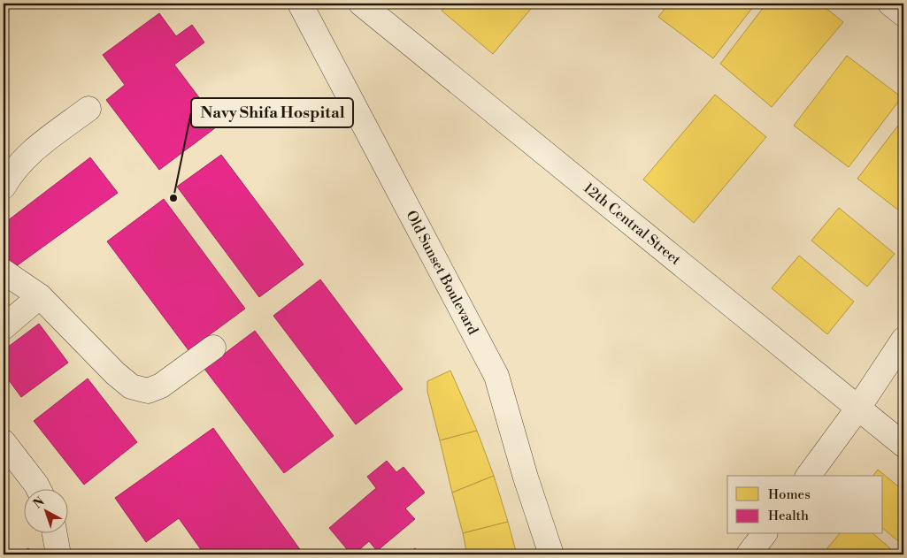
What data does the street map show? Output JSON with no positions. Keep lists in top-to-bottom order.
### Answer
{
  "streets": {
    "street": ["12th Central Street", "Old Sunset Boulevard"]
  },
  "places": ["Navy Shifa Hospital"],
  "legend": ["Homes", "Health"],
  "north": "top left"
}
